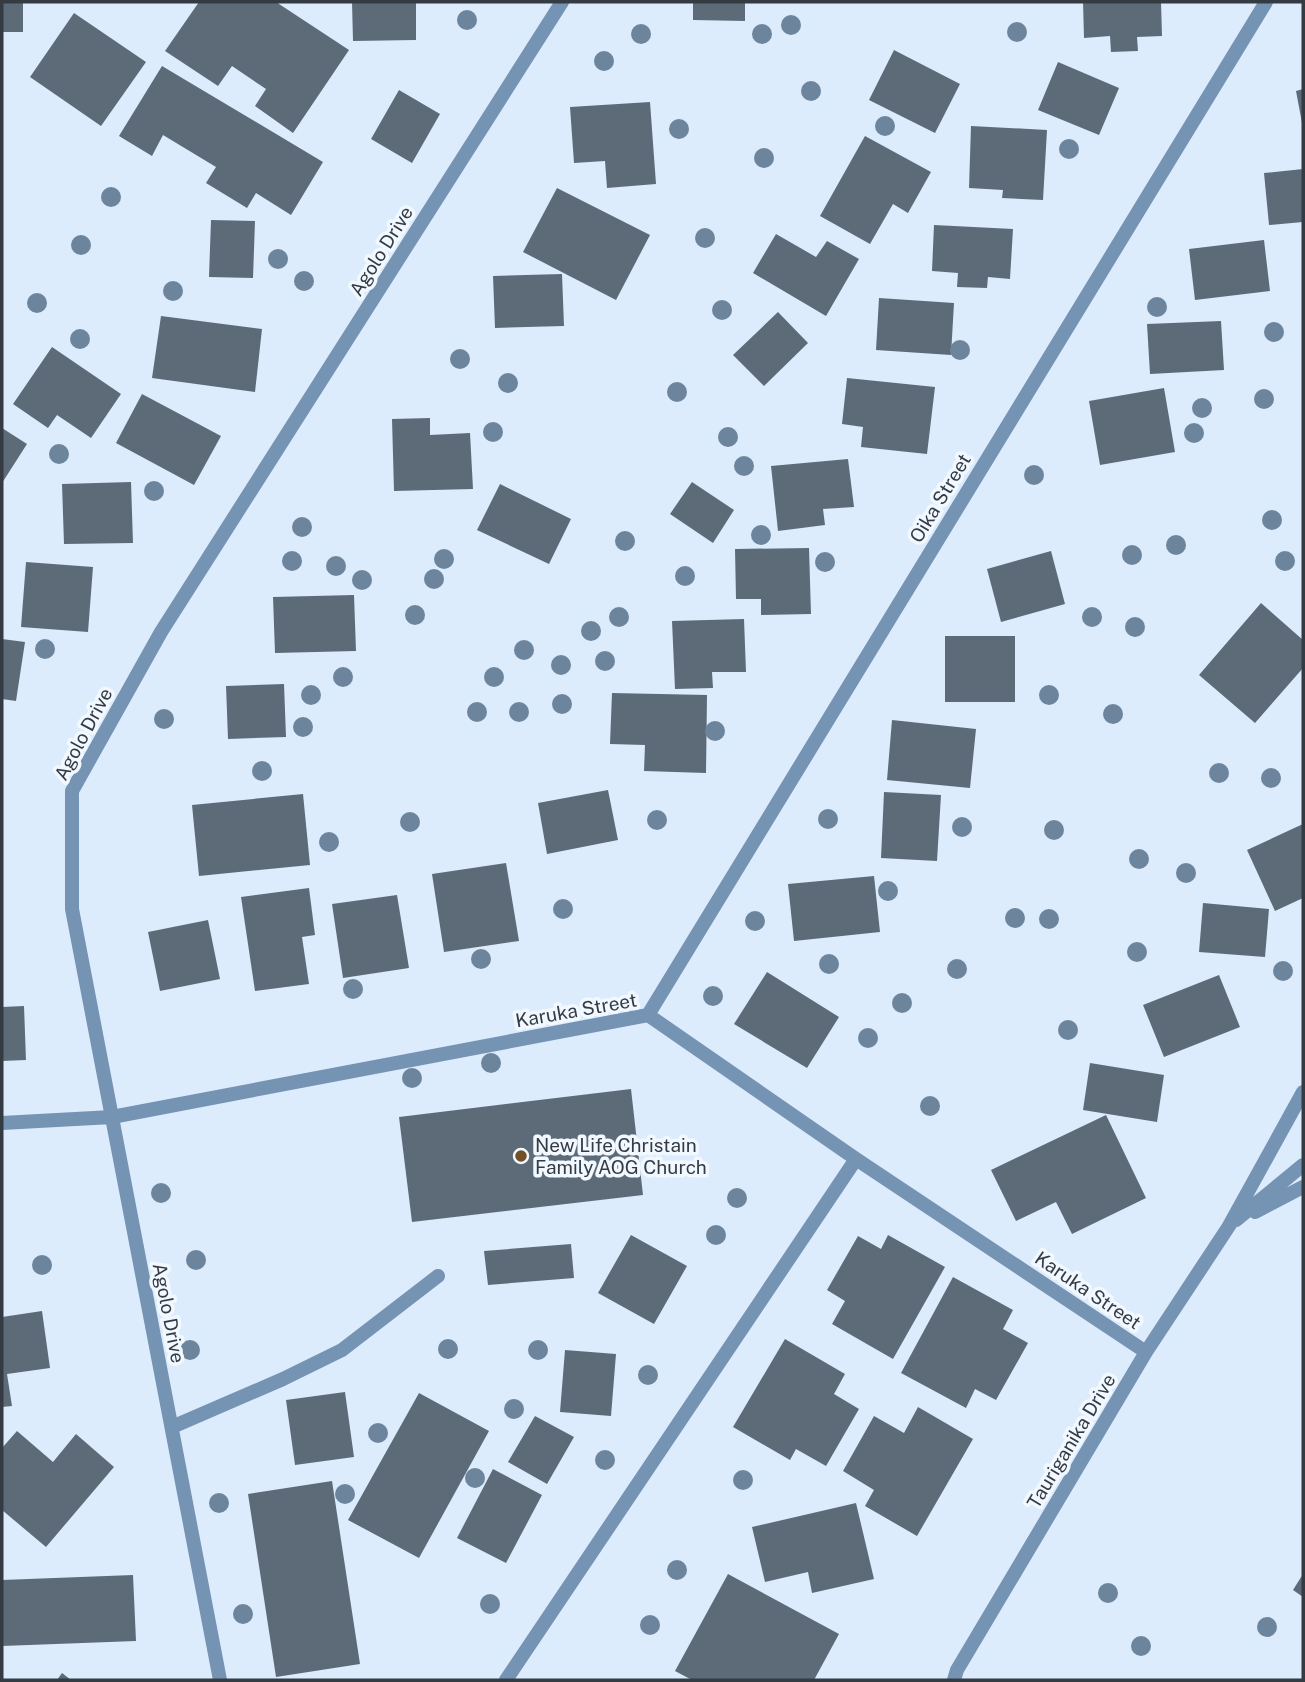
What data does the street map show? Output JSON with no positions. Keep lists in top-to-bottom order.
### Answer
{
  "streets": {
    "street": [
      "Agolo Drive",
      "Oika Street",
      "Karuka Street",
      "Tauriganika Drive"
    ]
  },
  "crossings": [
    ["Agolo Drive", "Karuka Street"],
    ["Oika Street", "Karuka Street"],
    ["Karuka Street", "Tauriganika Drive"]
  ],
  "places": ["New Life Christain Family AOG Church"]
}
